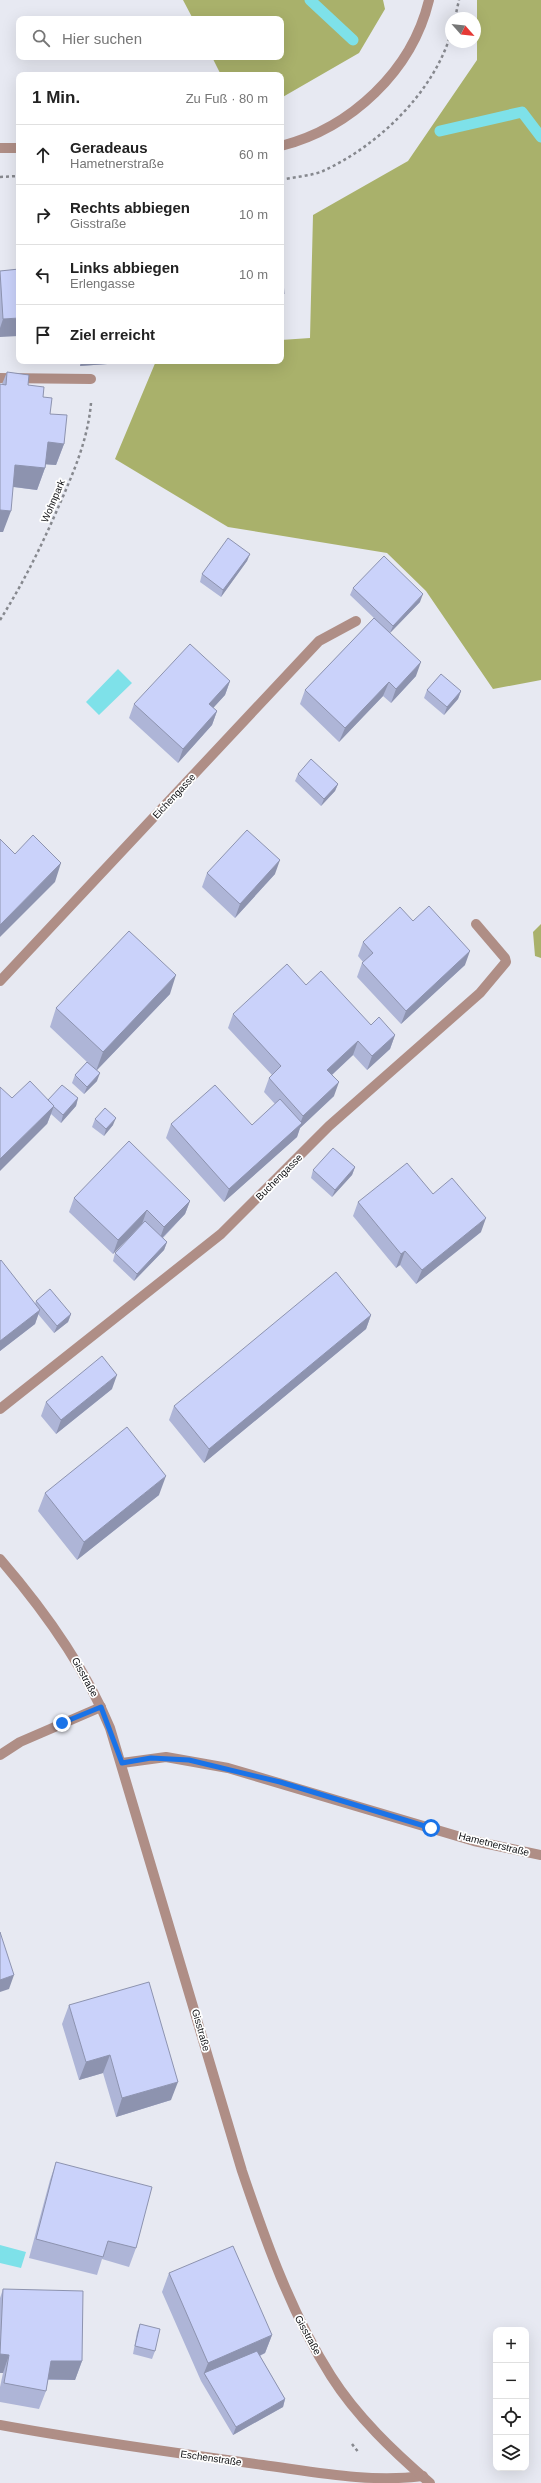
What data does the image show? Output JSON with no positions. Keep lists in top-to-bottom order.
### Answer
{
  "streets": {
    "street": [
      "Eichengasse",
      "Buchengasse",
      "Gisstraße",
      "Hametnerstraße",
      "Eschenstraße"
    ],
    "path": ["Wohnpark"]
  },
  "crossings": [
    ["Gisstraße", "Hametnerstraße"],
    ["Gisstraße", "Eschenstraße"]
  ],
  "north": "bottom right",
  "page": {
    "search": "Hier suchen",
    "heading": ["1 Min.", "Zu Fuß · 80 m"],
    "list": [
      ["Geradeaus", "Hametnerstraße", "60 m"],
      ["Rechts abbiegen", "Gisstraße", "10 m"],
      ["Links abbiegen", "Erlengasse", "10 m"],
      "Ziel erreicht"
    ],
    "map_buttons": ["+", "−"]
  }
}
